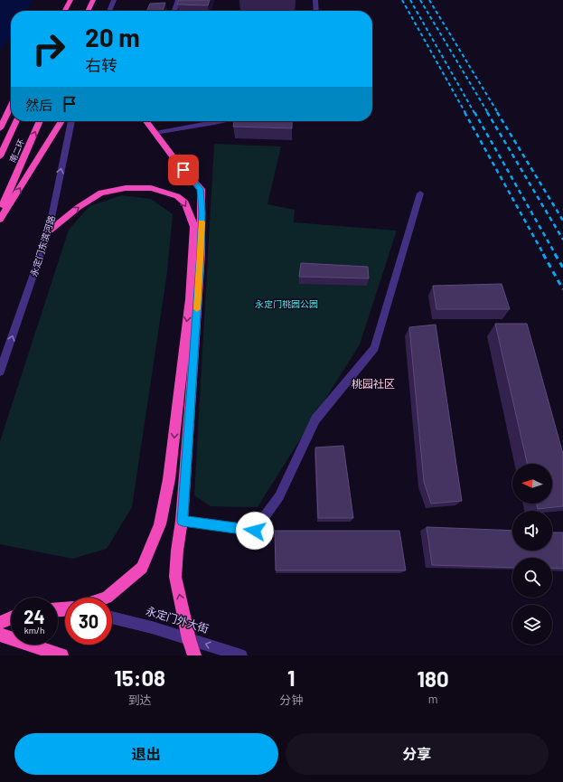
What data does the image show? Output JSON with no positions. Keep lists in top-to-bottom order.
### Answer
{
  "streets": {
    "highway": ["南二环"],
    "street": ["永定门东滨河路", "永定门外大街"]
  },
  "one_way": ["永定门东滨河路", "永定门外大街"],
  "districts": ["桃园社区"],
  "parks": ["永定门桃园公园"],
  "north": "left",
  "page": {
    "turn": ["20 m", "右转"],
    "then": "然后",
    "speed": "24 km/h",
    "limit": "30",
    "eta": [
      "15:08",
      "到达",
      "1",
      "分钟",
      "180",
      "m"
    ],
    "buttons": ["退出", "分享"]
  }
}
